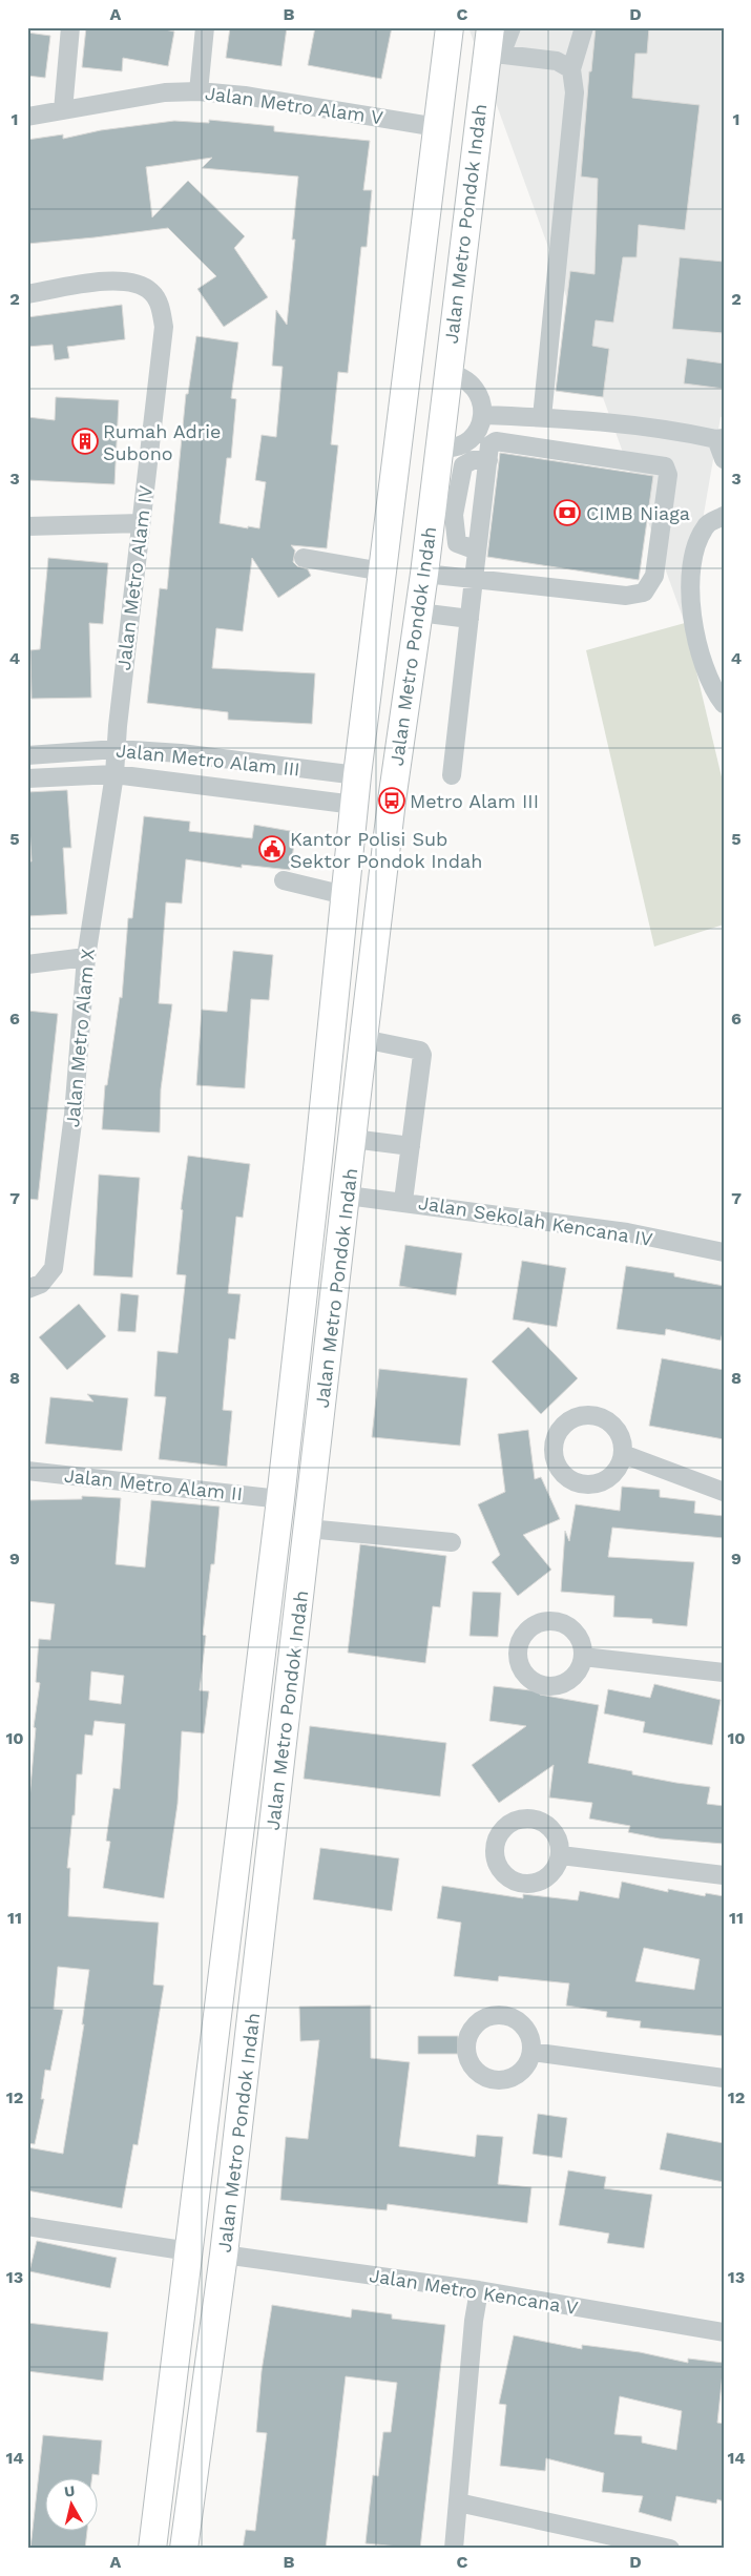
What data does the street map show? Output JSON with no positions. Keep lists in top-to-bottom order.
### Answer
{
  "streets": {
    "highway": ["Jalan Metro Pondok Indah"],
    "street": [
      "Jalan Metro Alam V",
      "Jalan Metro Alam IV",
      "Jalan Metro Alam III",
      "Jalan Metro Alam X",
      "Jalan Sekolah Kencana IV",
      "Jalan Metro Alam II",
      "Jalan Metro Kencana V"
    ]
  },
  "crossings": [
    ["Jalan Metro Alam V", "Jalan Metro Pondok Indah"],
    ["Jalan Metro Pondok Indah", "Jalan Metro Alam III"],
    ["Jalan Metro Pondok Indah", "Jalan Sekolah Kencana IV"],
    ["Jalan Metro Pondok Indah", "Jalan Metro Alam II"],
    ["Jalan Metro Pondok Indah", "Jalan Metro Kencana V"],
    ["Jalan Metro Alam IV", "Jalan Metro Alam III"],
    ["Jalan Metro Alam IV", "Jalan Metro Alam X"],
    ["Jalan Metro Alam III", "Jalan Metro Alam X"]
  ],
  "places": {
    "building": ["Rumah Adrie Subono"],
    "bank": ["CIMB Niaga"],
    "bus stop": ["Metro Alam III"],
    "public building": ["Kantor Polisi Sub Sektor Pondok Indah"]
  },
  "north": "top",
  "grid": {
    "columns": [
      "A",
      "B",
      "C",
      "D"
    ],
    "rows": [
      "1",
      "2",
      "3",
      "4",
      "5",
      "6",
      "7",
      "8",
      "9",
      "10",
      "11",
      "12",
      "13",
      "14"
    ]
  }
}
